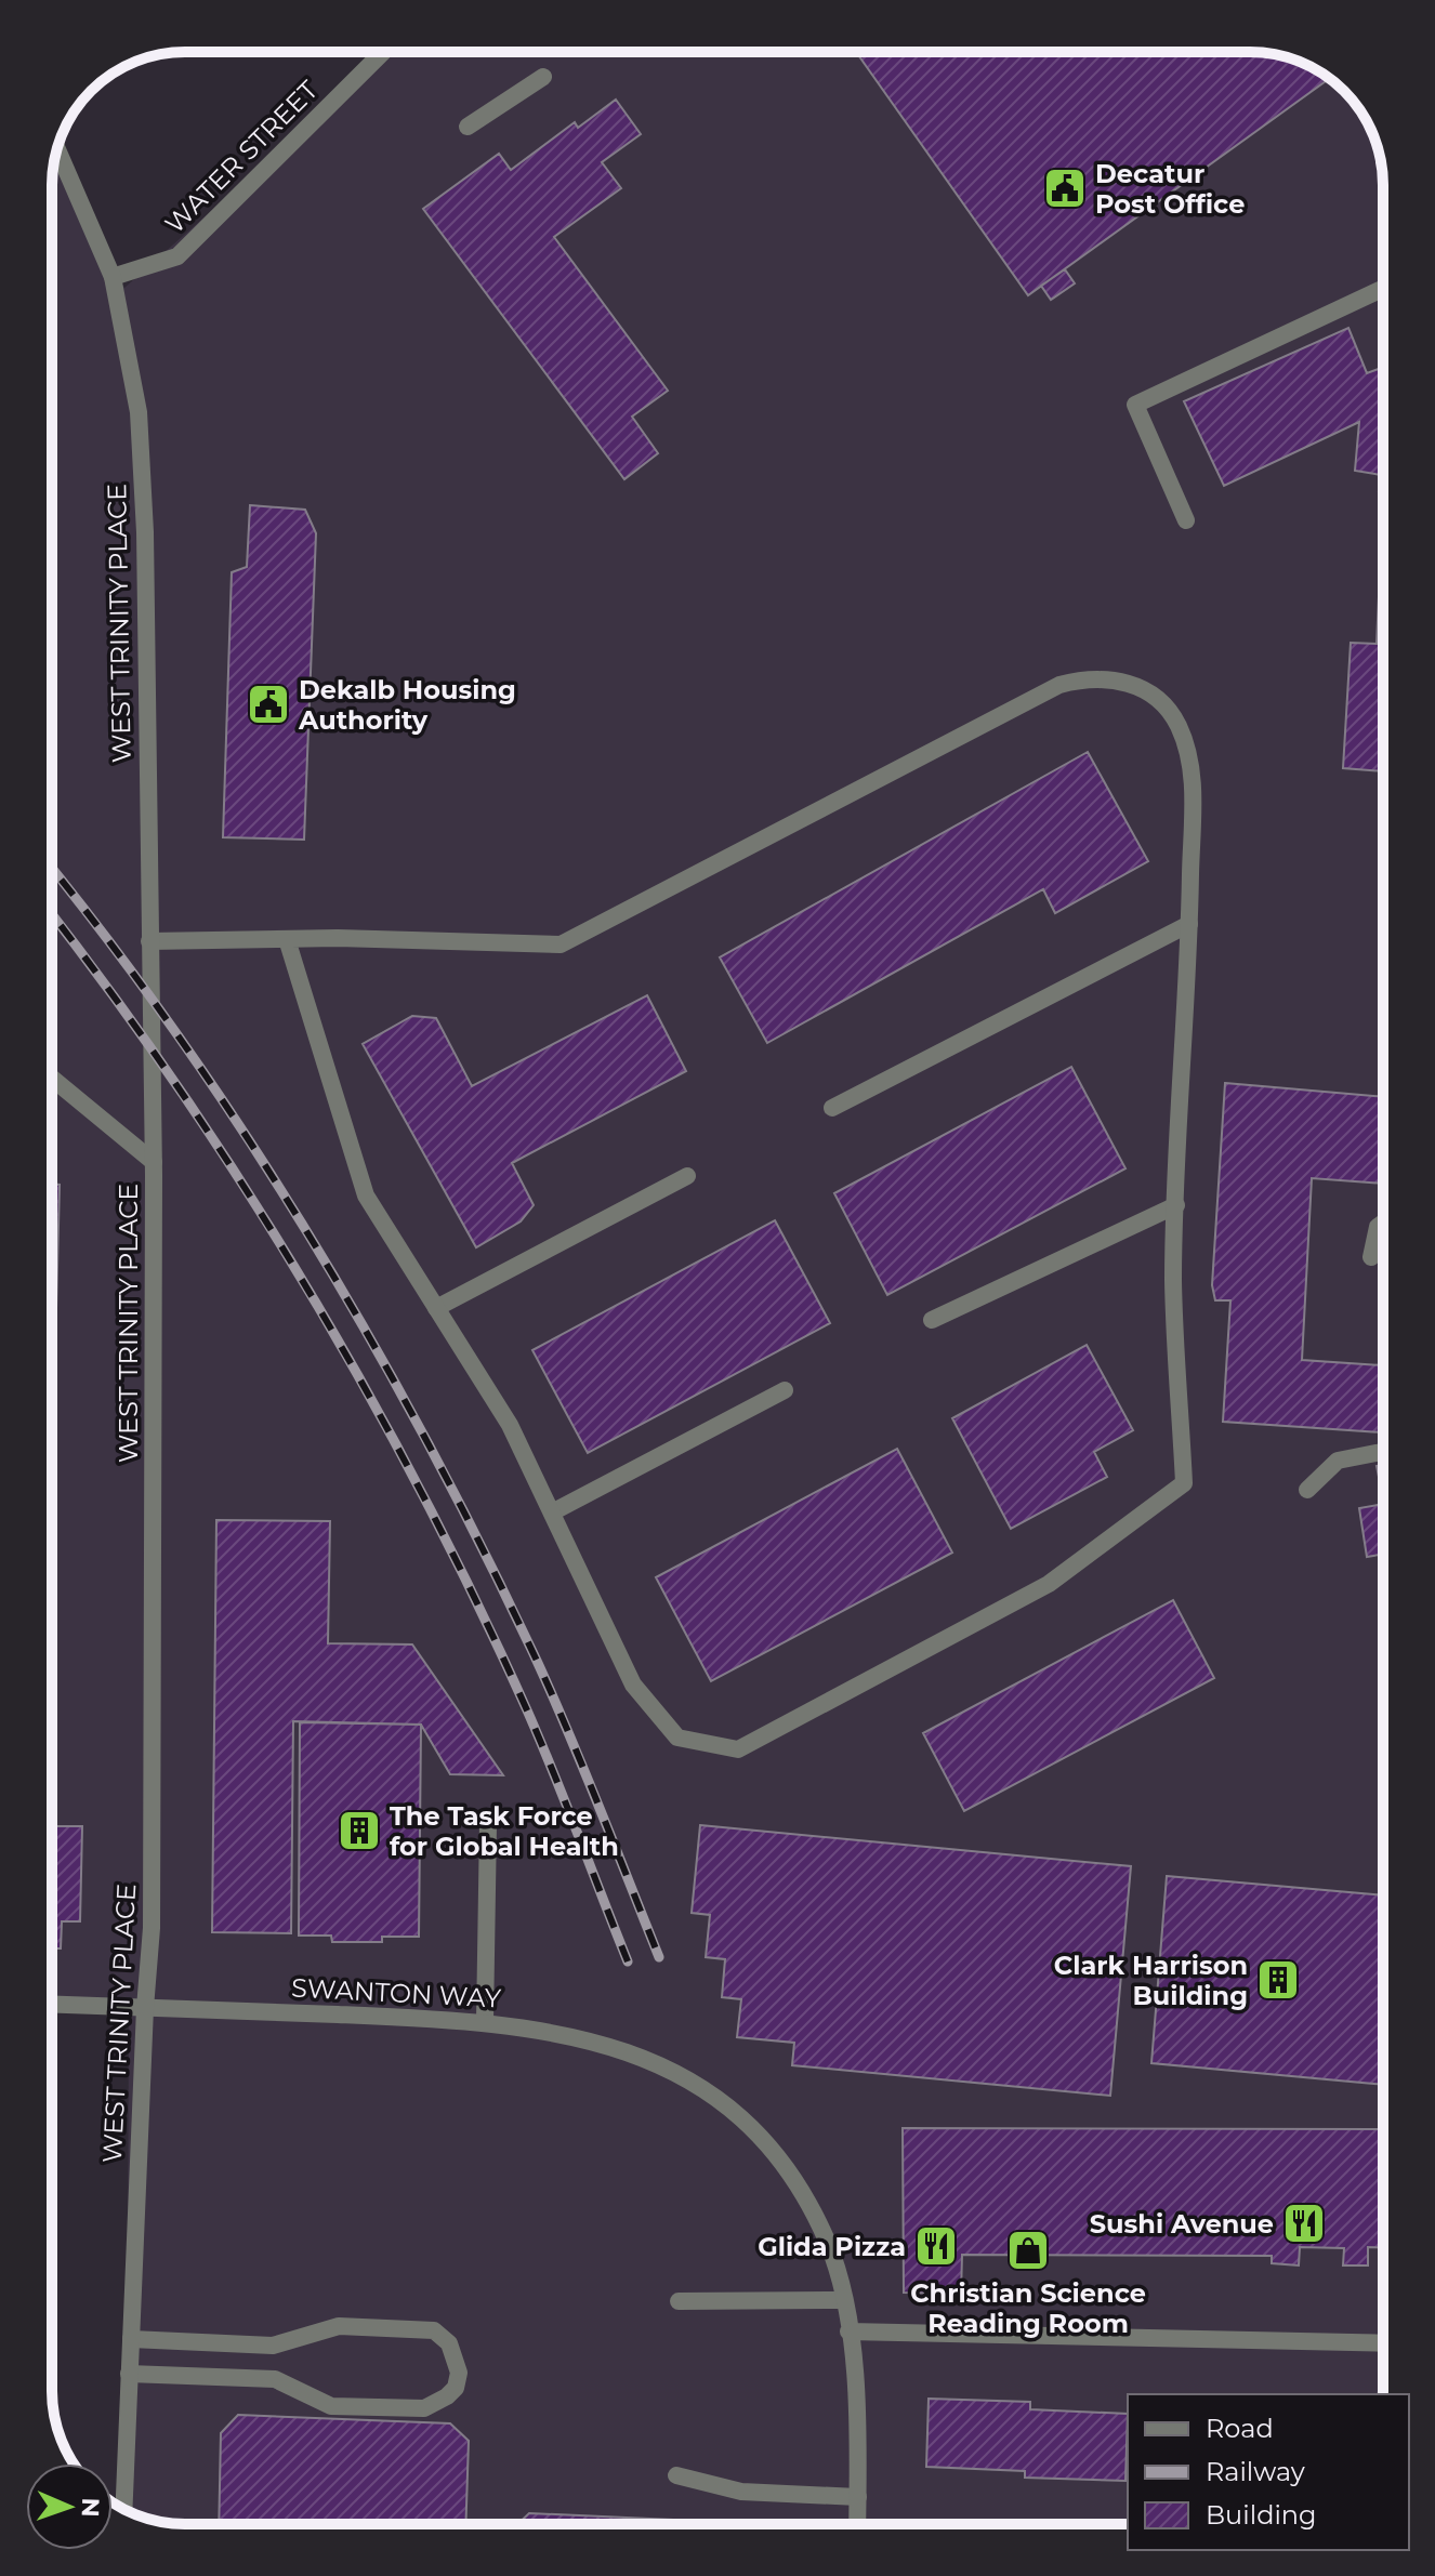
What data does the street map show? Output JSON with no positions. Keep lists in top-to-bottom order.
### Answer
{
  "streets": {
    "street": ["WATER STREET", "WEST TRINITY PLACE", "SWANTON WAY"]
  },
  "crossings": [
    ["WATER STREET", "WEST TRINITY PLACE"],
    ["WEST TRINITY PLACE", "SWANTON WAY"]
  ],
  "places": {
    "public building": ["Decatur Post Office", "Dekalb Housing Authority"],
    "building": ["The Task Force for Global Health", "Clark Harrison Building"],
    "restaurant": ["Sushi Avenue", "Glida Pizza"],
    "shop": ["Christian Science Reading Room"]
  },
  "legend": ["Road", "Railway", "Building"],
  "north": "right"
}
